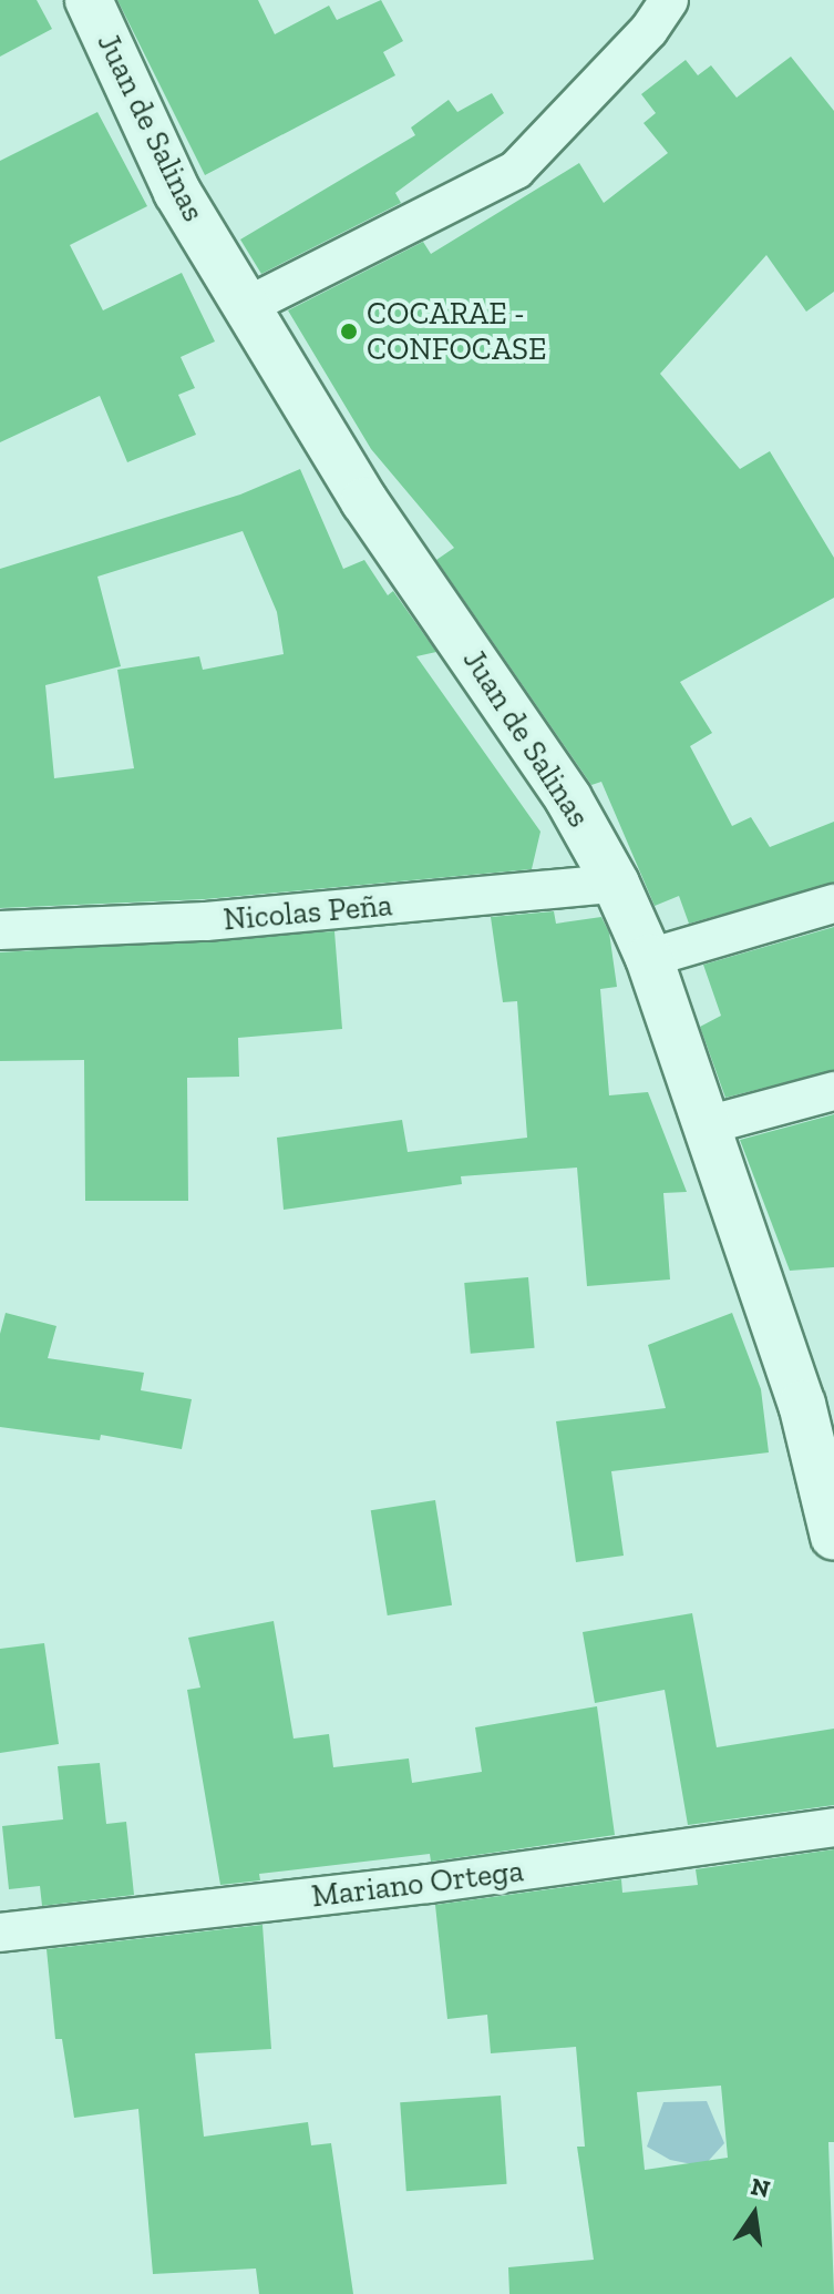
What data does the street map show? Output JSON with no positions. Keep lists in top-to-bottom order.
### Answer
{
  "streets": {
    "street": ["Juan de Salinas", "Nicolas Peña", "Mariano Ortega"]
  },
  "crossings": [
    ["Juan de Salinas", "Nicolas Peña"]
  ],
  "places": ["COCARAE - CONFOCASE"],
  "north": "top"
}
